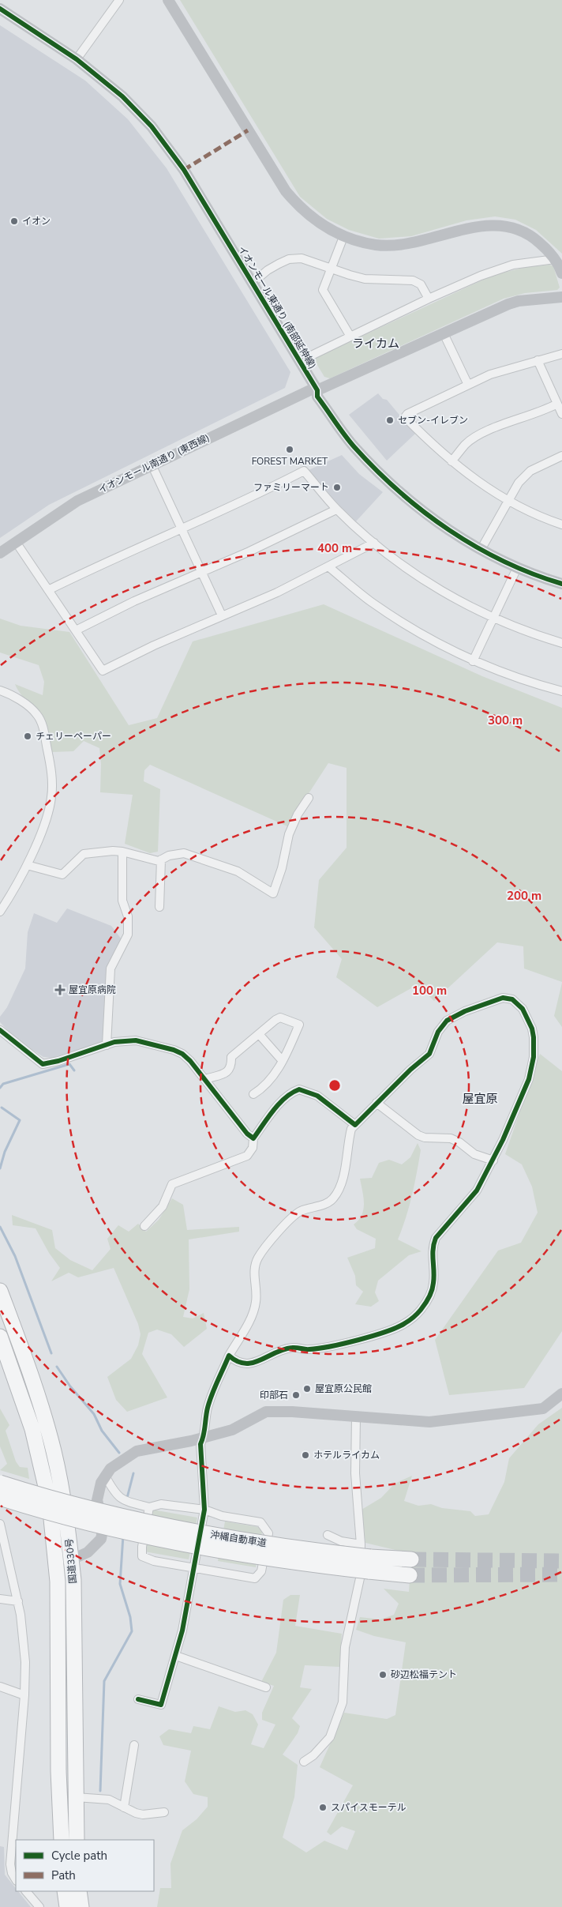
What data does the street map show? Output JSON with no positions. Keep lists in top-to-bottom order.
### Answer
{
  "streets": {
    "highway": ["沖縄自動車道", "国道330号"],
    "street": ["イオンモール東通り (南部延伸線)", "イオンモール南通り (東西線)"]
  },
  "crossings": [
    ["イオンモール東通り (南部延伸線)", "イオンモール南通り (東西線)"]
  ],
  "districts": ["ライカム", "屋宜原"],
  "places": {
    "other": [
      "イオン",
      "セブン-イレブン",
      "FOREST MARKET",
      "ファミリーマート",
      "チェリーペーパー",
      "屋宜原公民館",
      "印部石",
      "ホテルライカム",
      "砂辺松福テント",
      "スパイスモーテル"
    ],
    "health": ["屋宜原病院"]
  },
  "legend": ["Cycle path", "Path"],
  "rings": [
    "400 m",
    "300 m",
    "200 m",
    "100 m"
  ]
}
